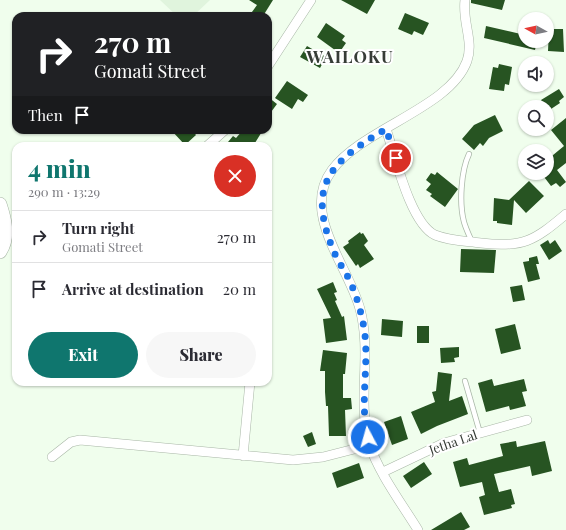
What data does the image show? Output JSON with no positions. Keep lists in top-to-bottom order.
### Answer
{
  "streets": {
    "street": ["Jetha Lal"]
  },
  "districts": ["WAILOKU"],
  "north": "left",
  "page": {
    "turn": ["270 m", "Gomati Street"],
    "then": "Then",
    "heading": ["4 min", "290 m · 13:29"],
    "list": [
      {
        "name": "Turn right",
        "note": "Gomati Street",
        "value": "270 m"
      },
      {
        "name": "Arrive at destination",
        "value": "20 m"
      }
    ],
    "buttons": ["Exit", "Share"]
  }
}
